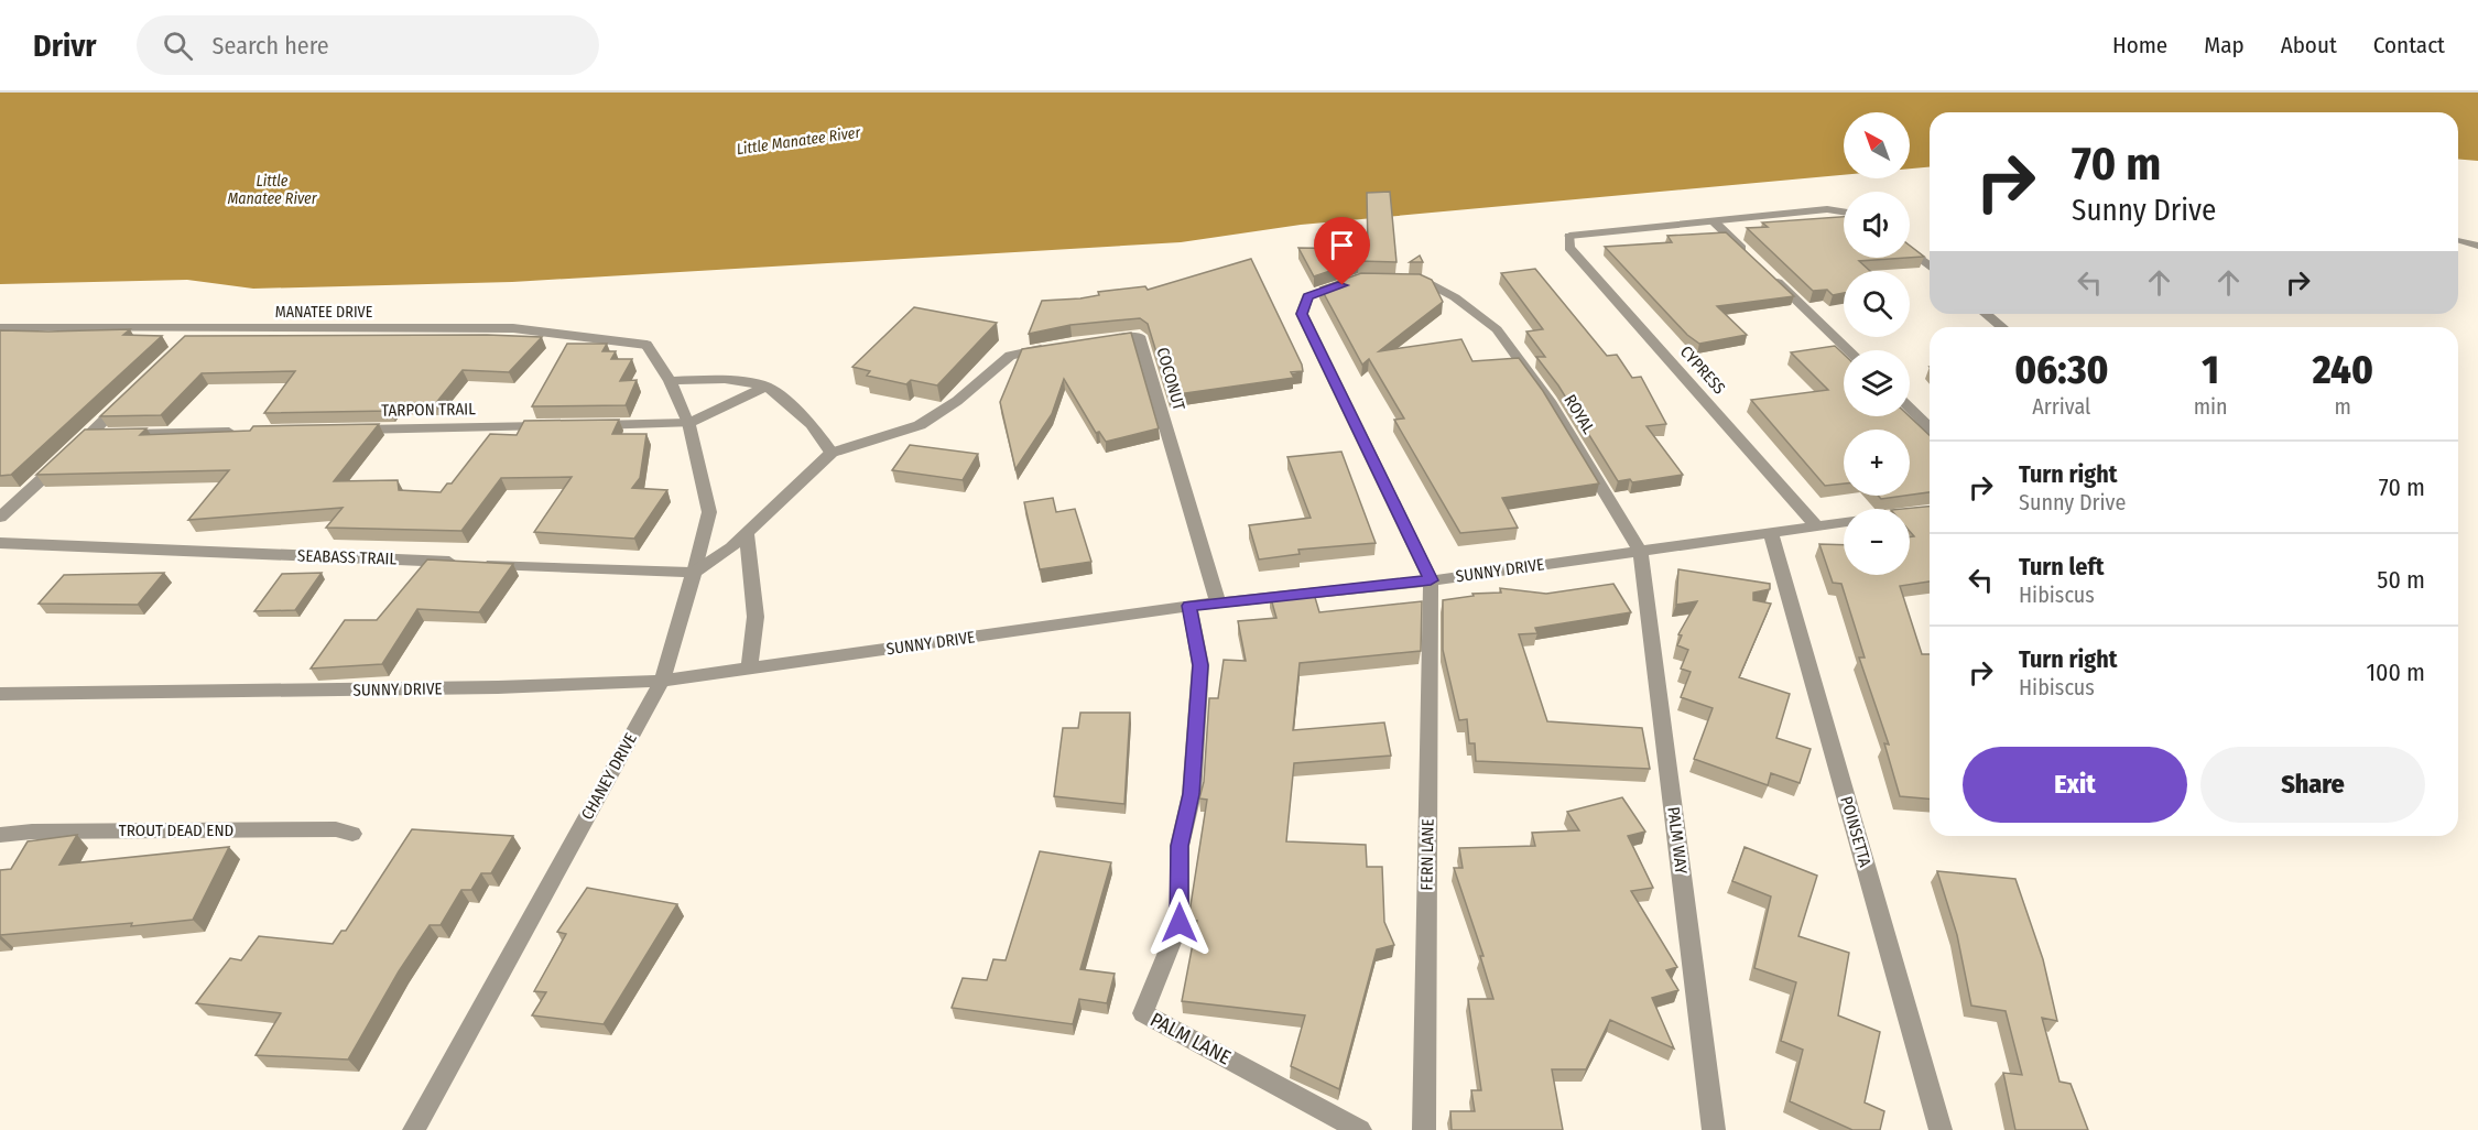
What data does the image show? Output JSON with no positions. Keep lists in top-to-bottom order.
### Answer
{
  "streets": {
    "street": [
      "MANATEE DRIVE",
      "CYPRESS",
      "COCONUT",
      "TARPON TRAIL",
      "ROYAL",
      "SEABASS TRAIL",
      "SUNNY DRIVE",
      "CHANEY DRIVE",
      "TROUT DEAD END",
      "POINSETTA",
      "PALM WAY",
      "FERN LANE",
      "PALM LANE"
    ]
  },
  "crossings": [
    ["MANATEE DRIVE", "CHANEY DRIVE"],
    ["CYPRESS", "SUNNY DRIVE"],
    ["COCONUT", "SUNNY DRIVE"],
    ["ROYAL", "SUNNY DRIVE"],
    ["ROYAL", "PALM WAY"],
    ["SEABASS TRAIL", "CHANEY DRIVE"],
    ["SUNNY DRIVE", "CHANEY DRIVE"],
    ["SUNNY DRIVE", "POINSETTA"],
    ["SUNNY DRIVE", "PALM WAY"],
    ["SUNNY DRIVE", "FERN LANE"],
    ["SUNNY DRIVE", "PALM LANE"]
  ],
  "water": ["Little Manatee River"],
  "north": "top left",
  "page": {
    "header": "Drivr",
    "search": "Search here",
    "nav": [
      "Home",
      "Map",
      "About",
      "Contact"
    ],
    "map_buttons": ["+", "−"],
    "turn": ["70 m", "Sunny Drive"],
    "eta": [
      "06:30",
      "Arrival",
      "1",
      "min",
      "240",
      "m"
    ],
    "list": [
      {
        "name": "Turn right",
        "note": "Sunny Drive",
        "value": "70 m"
      },
      {
        "name": "Turn left",
        "note": "Hibiscus",
        "value": "50 m"
      },
      {
        "name": "Turn right",
        "note": "Hibiscus",
        "value": "100 m"
      }
    ],
    "buttons": ["Exit", "Share"]
  }
}
